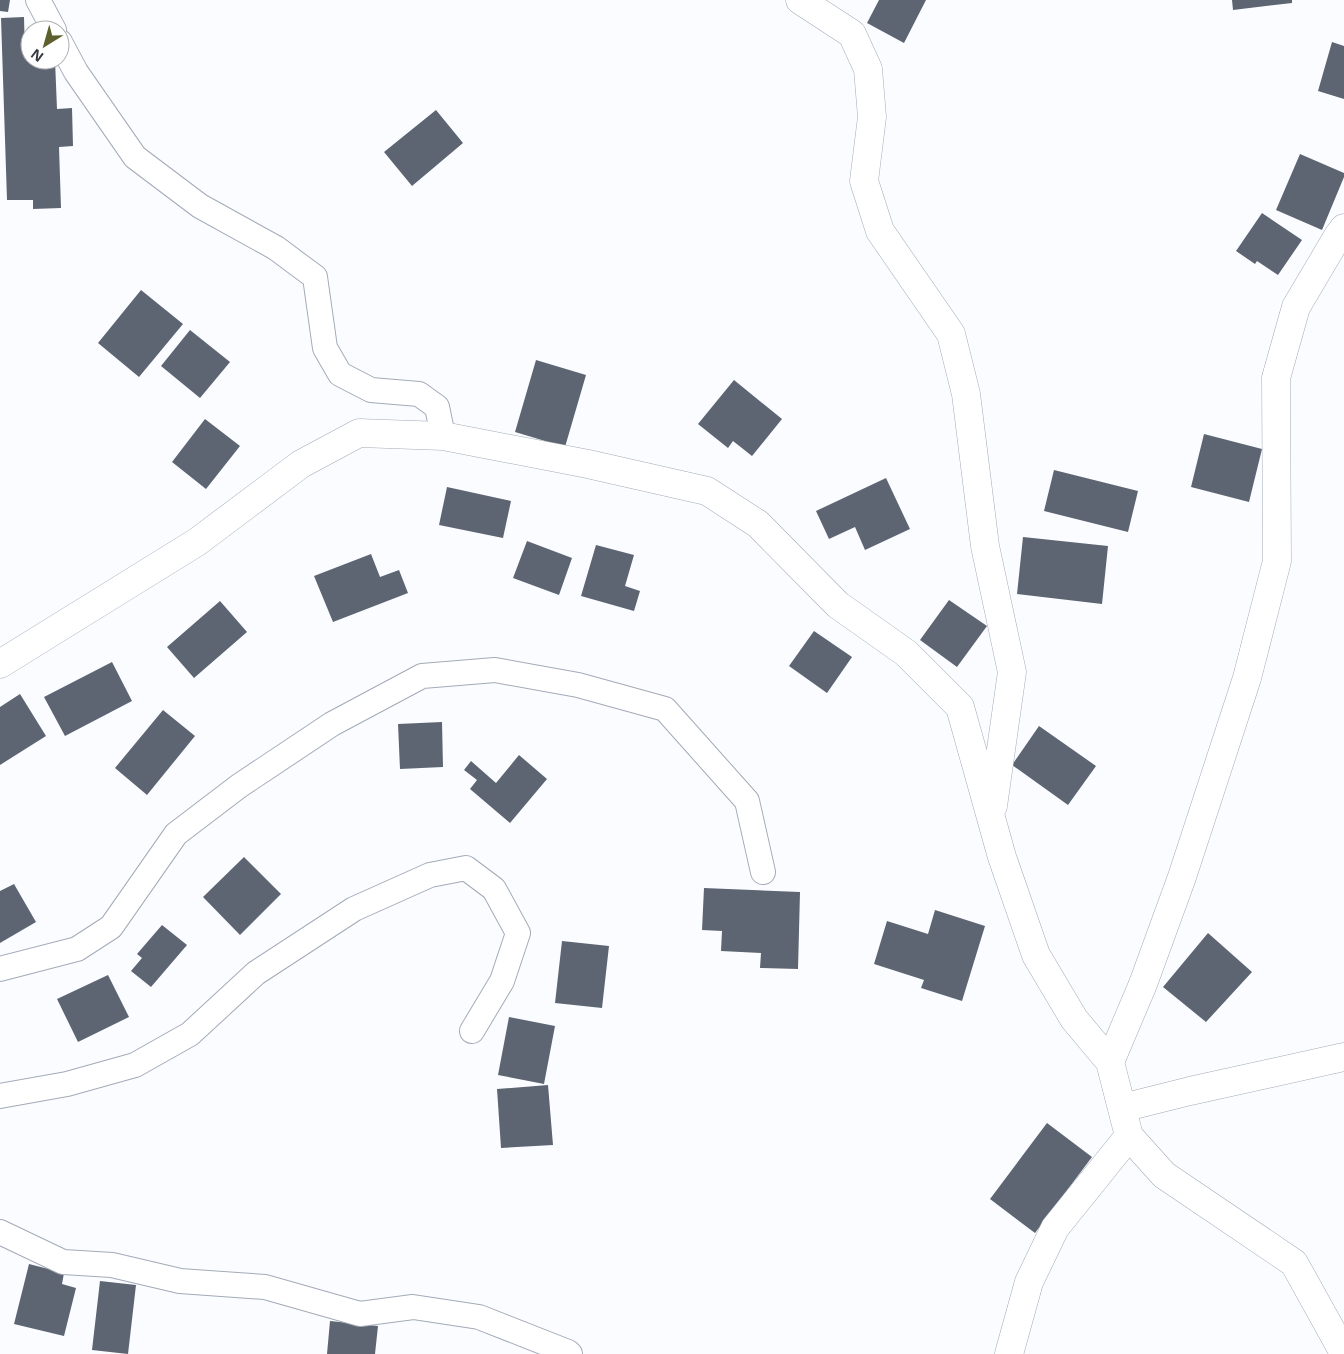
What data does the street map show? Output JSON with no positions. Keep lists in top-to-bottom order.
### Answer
{
  "north": "bottom left"
}
